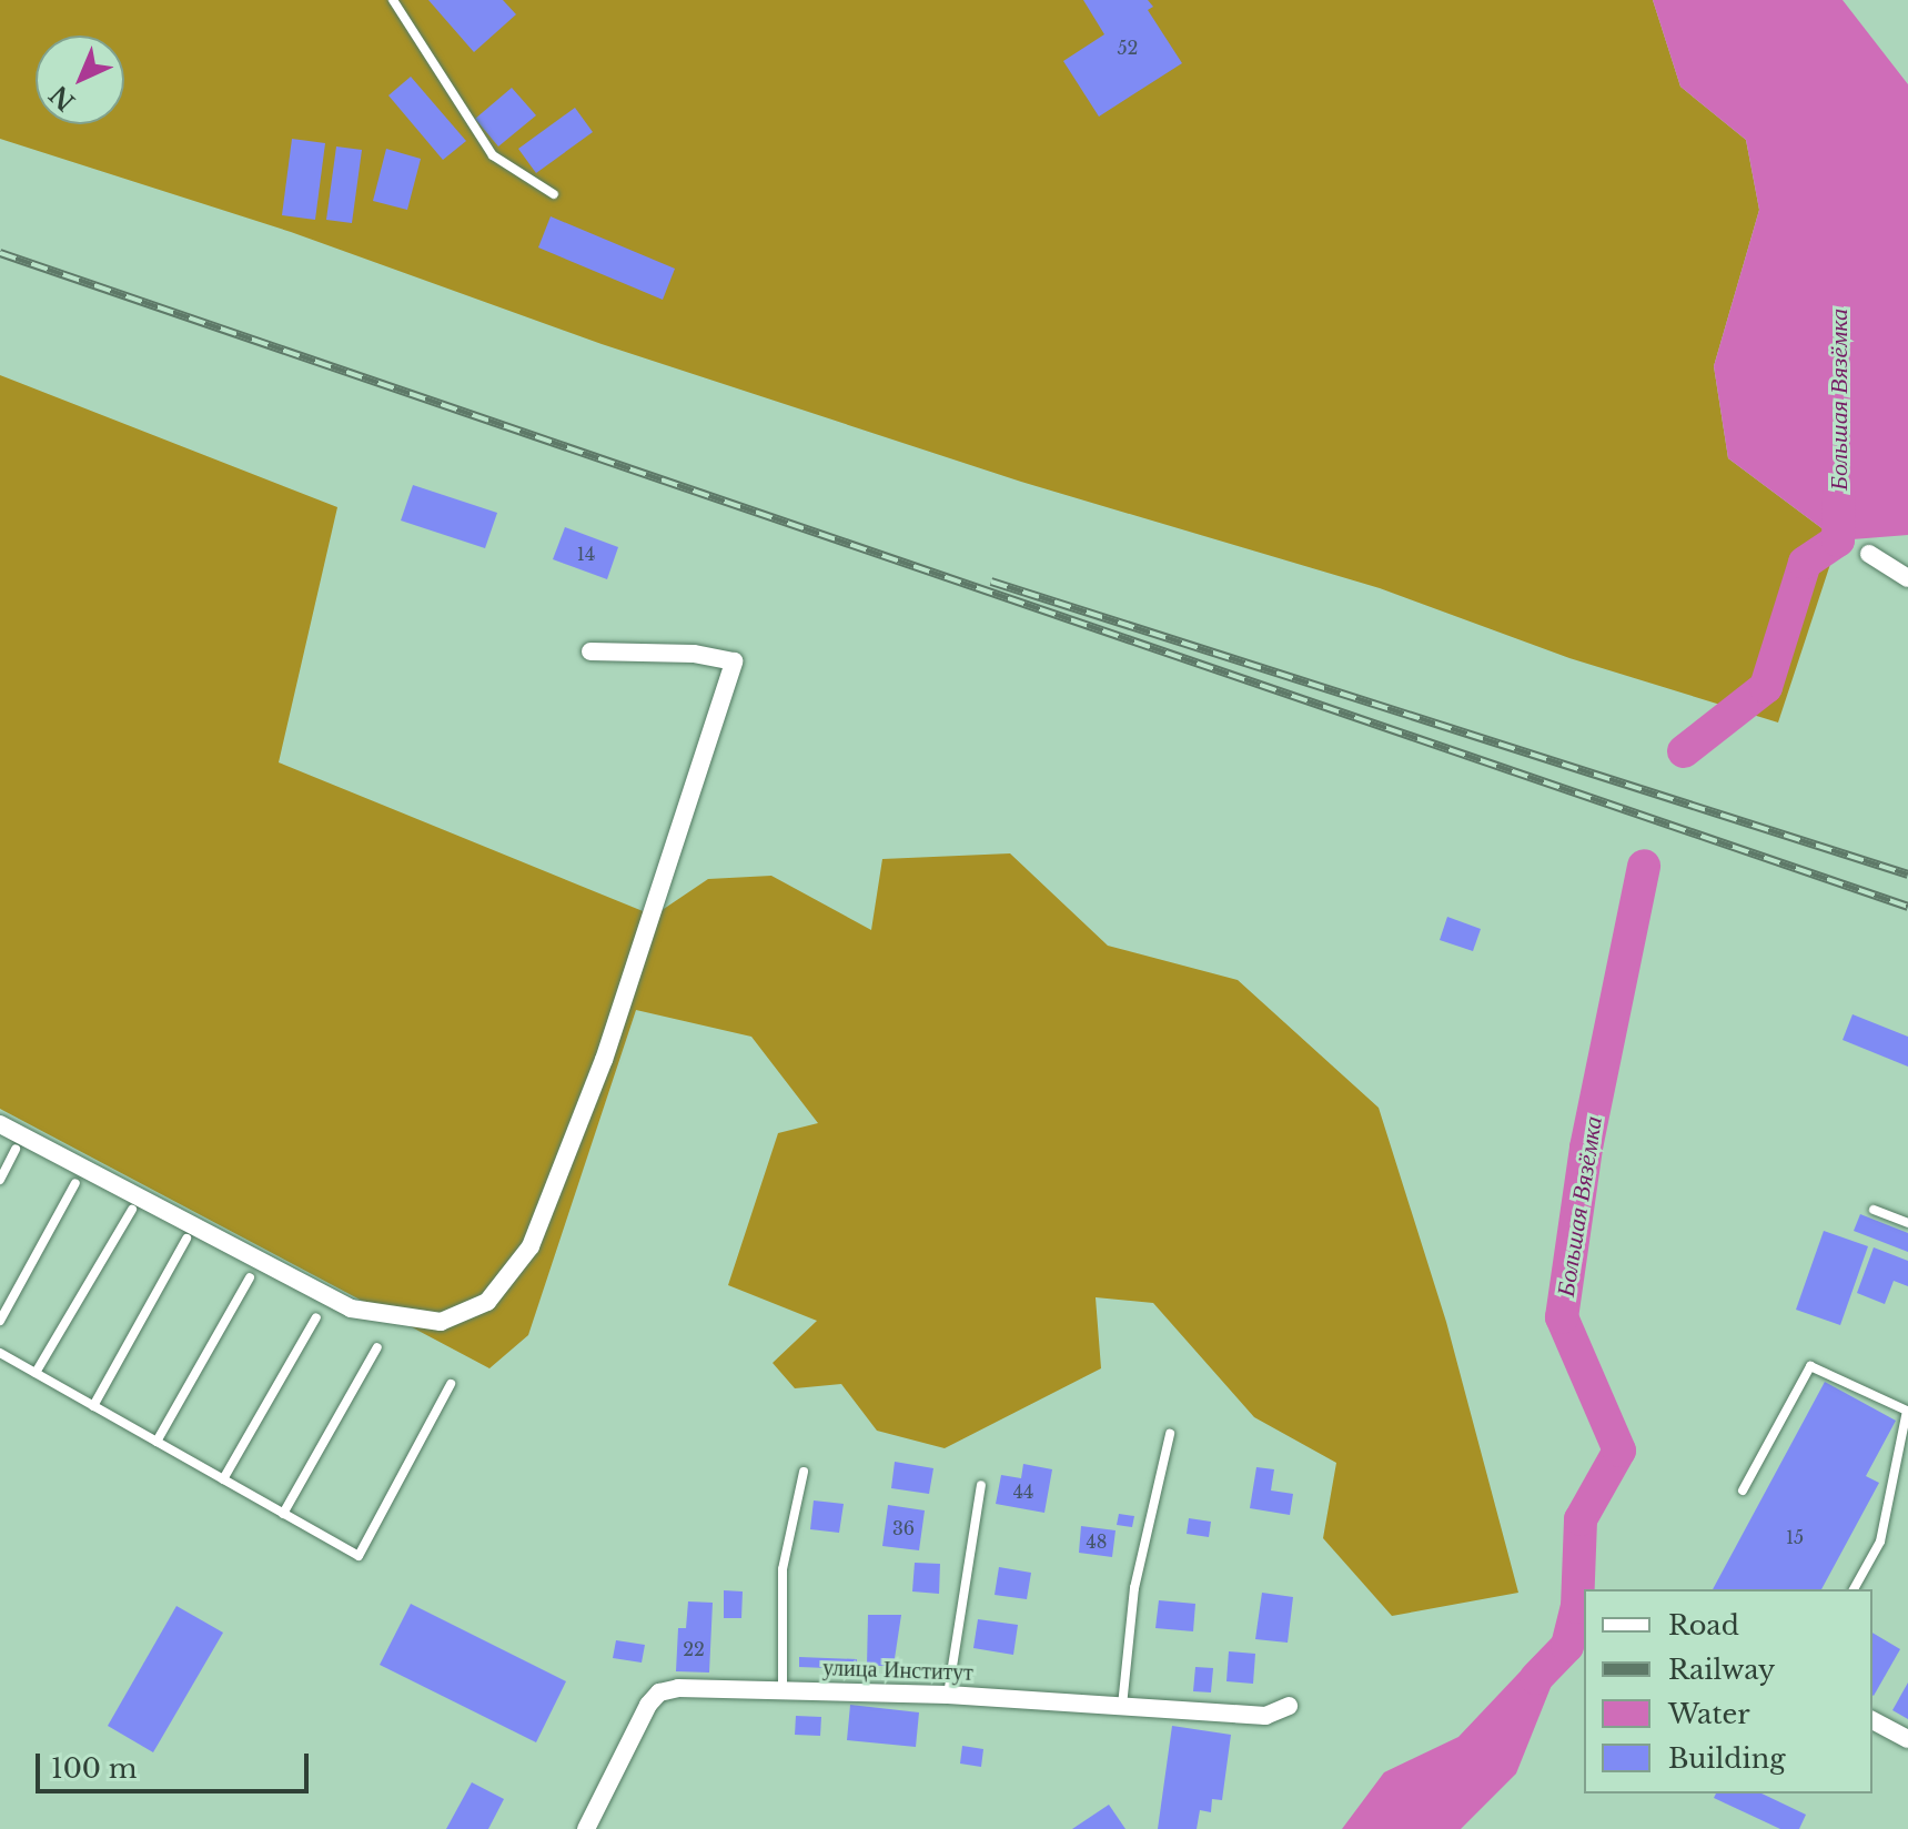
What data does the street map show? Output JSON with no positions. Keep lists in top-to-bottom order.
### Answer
{
  "streets": {
    "street": ["улица Институт"]
  },
  "water": ["Большая Вязёмка"],
  "house_numbers": [
    "52",
    "14",
    "44",
    "36",
    "15",
    "48",
    "22"
  ],
  "legend": [
    "Road",
    "Railway",
    "Water",
    "Building"
  ],
  "scale_bar": "100 m",
  "north": "bottom left"
}
